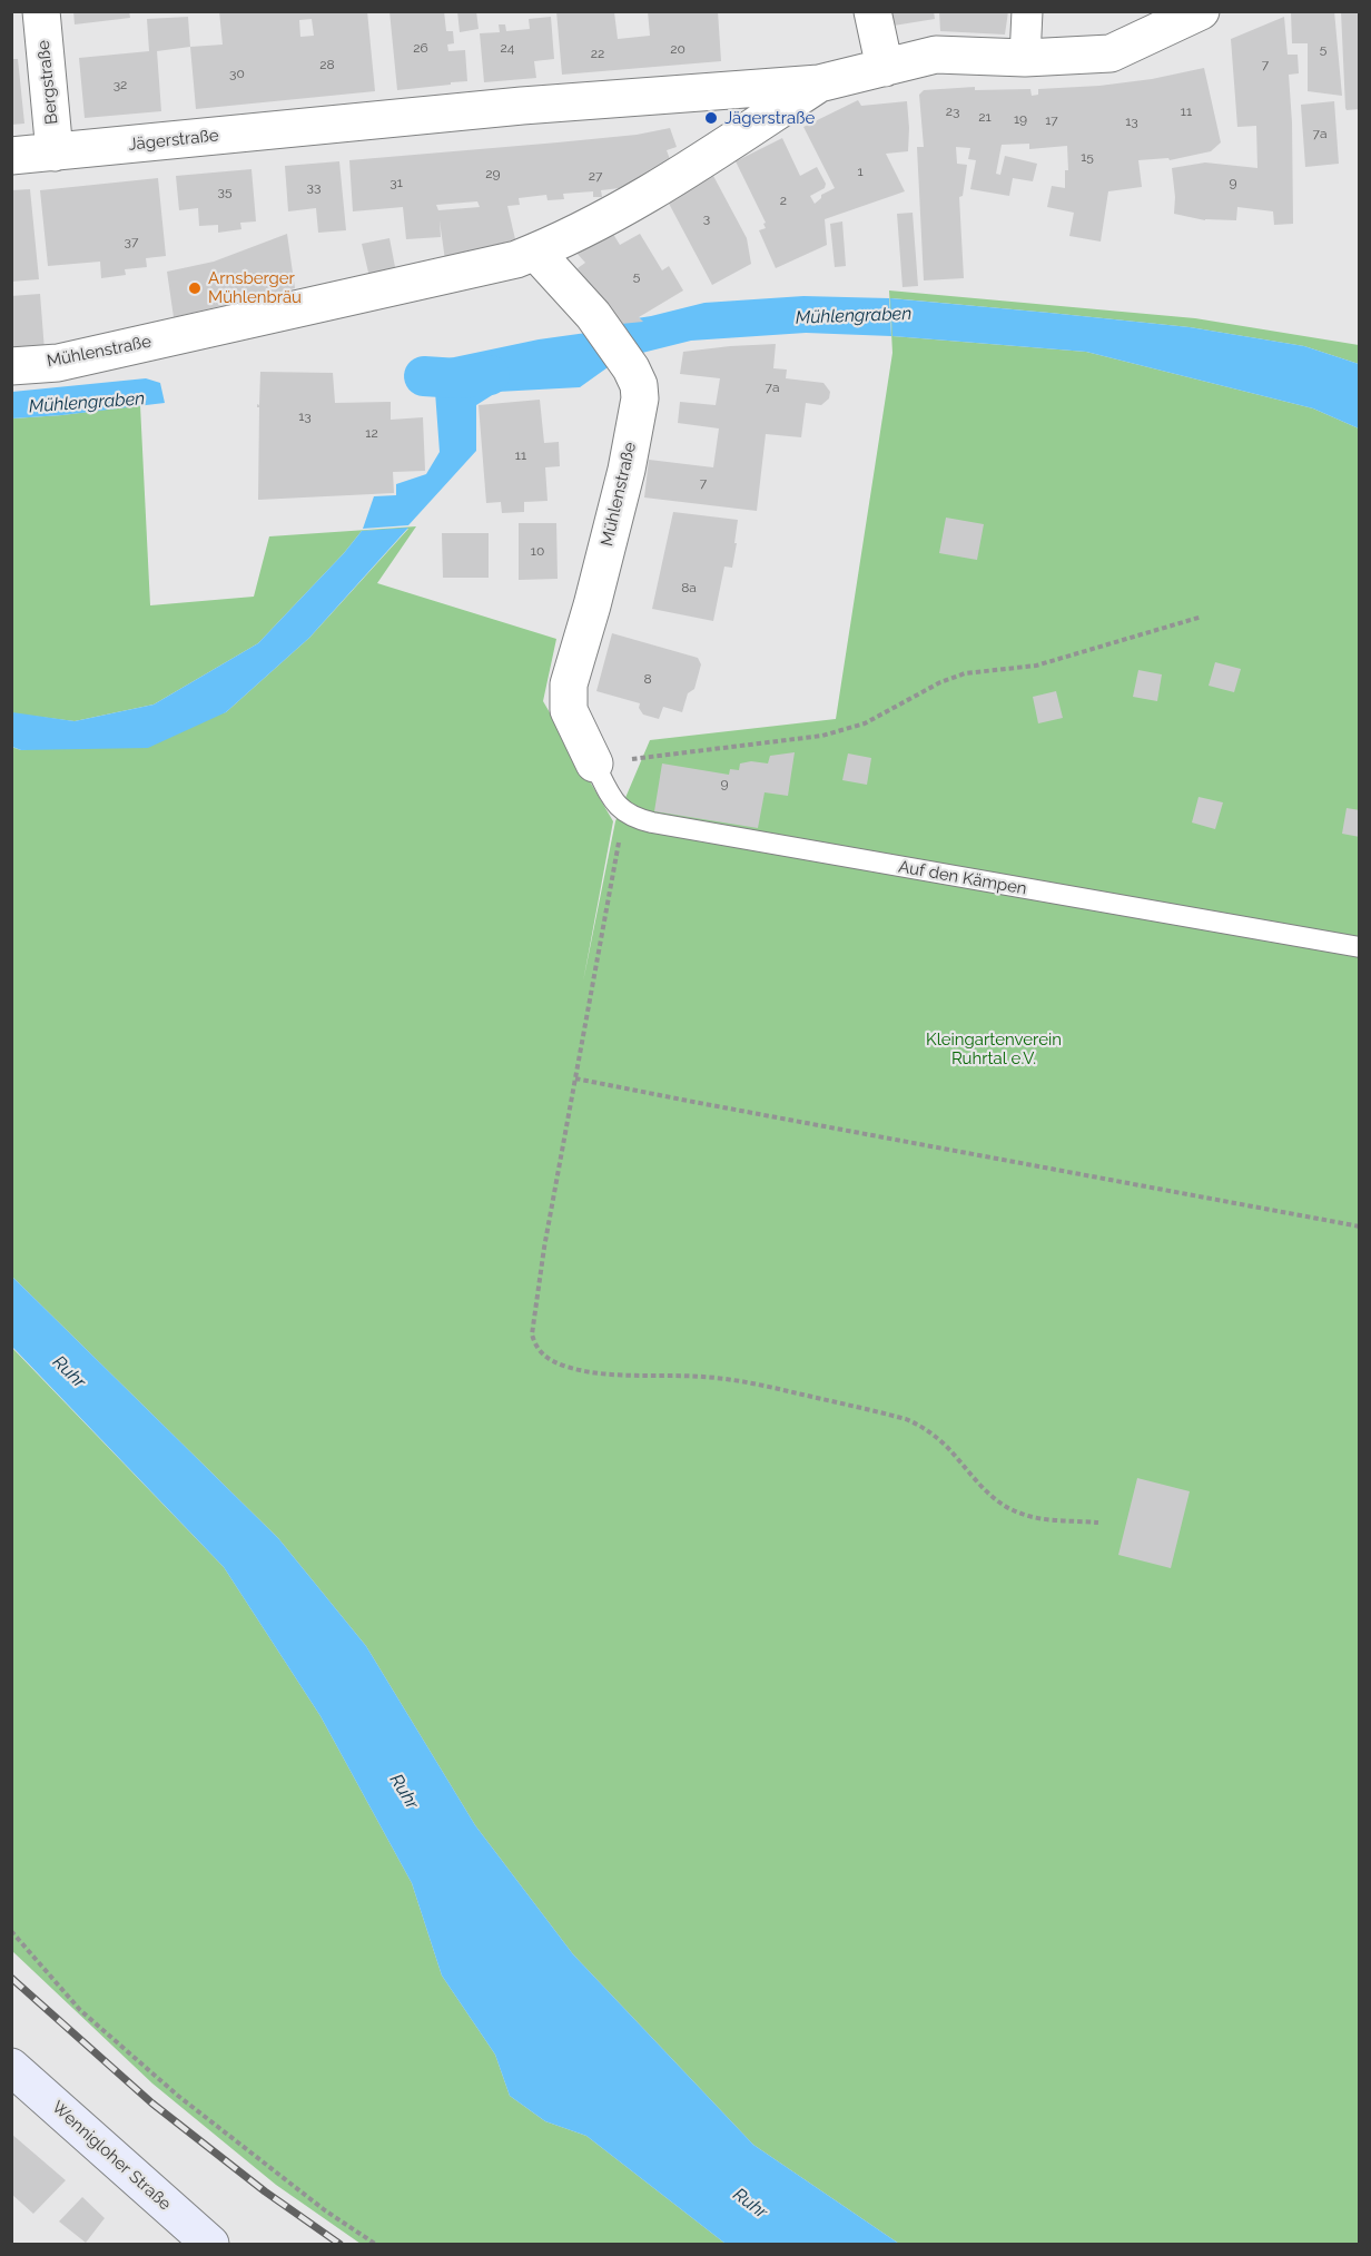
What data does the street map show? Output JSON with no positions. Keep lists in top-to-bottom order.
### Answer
{
  "streets": {
    "main road": ["Wennigloher Straße"],
    "street": ["Bergstraße", "Jägerstraße", "Mühlenstraße"],
    "lane": ["Auf den Kämpen"]
  },
  "crossings": [
    ["Bergstraße", "Jägerstraße"],
    ["Jägerstraße", "Mühlenstraße"]
  ],
  "water": ["Mühlengraben", "Ruhr"],
  "parks": ["Kleingartenverein Ruhrtal e.V."],
  "places": ["Jägerstraße", "Arnsberger Mühlenbräu"],
  "house_numbers": [
    "26",
    "24",
    "20",
    "5",
    "22",
    "28",
    "7",
    "30",
    "32",
    "23",
    "11",
    "21",
    "19",
    "17",
    "13",
    "7a",
    "15",
    "1",
    "29",
    "27",
    "31",
    "9",
    "33",
    "35",
    "2",
    "3",
    "37",
    "5",
    "7a",
    "13",
    "12",
    "11",
    "7",
    "10",
    "8a",
    "8",
    "9"
  ]
}
